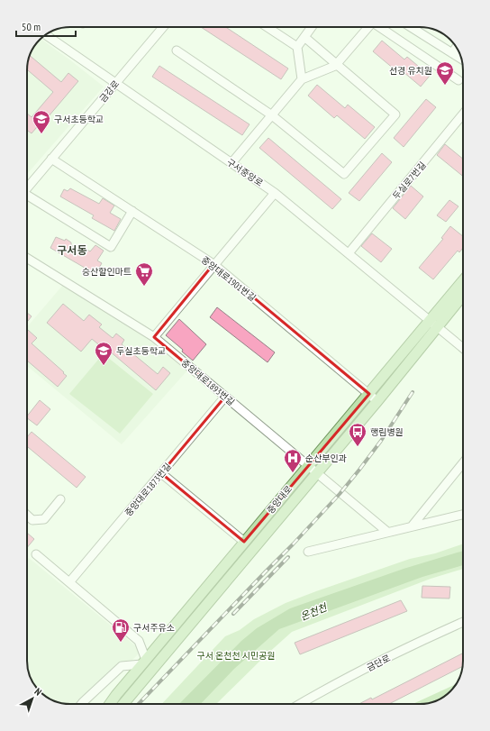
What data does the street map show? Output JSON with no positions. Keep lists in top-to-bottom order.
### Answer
{
  "streets": {
    "main road": ["중앙대로"],
    "street": [
      "금강로",
      "구서중앙로",
      "두실로7번길",
      "중앙대로1901번길",
      "중앙대로1893번길",
      "중앙대로1873번길",
      "금단로"
    ]
  },
  "crossings": [
    ["금강로", "구서중앙로"],
    ["금강로", "중앙대로1901번길"],
    ["구서중앙로", "두실로7번길"],
    ["구서중앙로", "중앙대로"],
    ["중앙대로1901번길", "중앙대로"],
    ["중앙대로1893번길", "중앙대로1873번길"],
    ["중앙대로1893번길", "중앙대로"]
  ],
  "districts": ["구서동"],
  "water": ["온천천"],
  "parks": ["구서 온천천 시민공원"],
  "places": {
    "school or university": ["선경 유치원", "구서초등학교", "두실초등학교"],
    "supermarket": ["승산할인마트"],
    "bus stop": ["행림병원"],
    "hospital": ["순산부인과"],
    "fuel station": ["구서주유소"]
  },
  "scale_bar": "50 m",
  "north": "top right"
}
